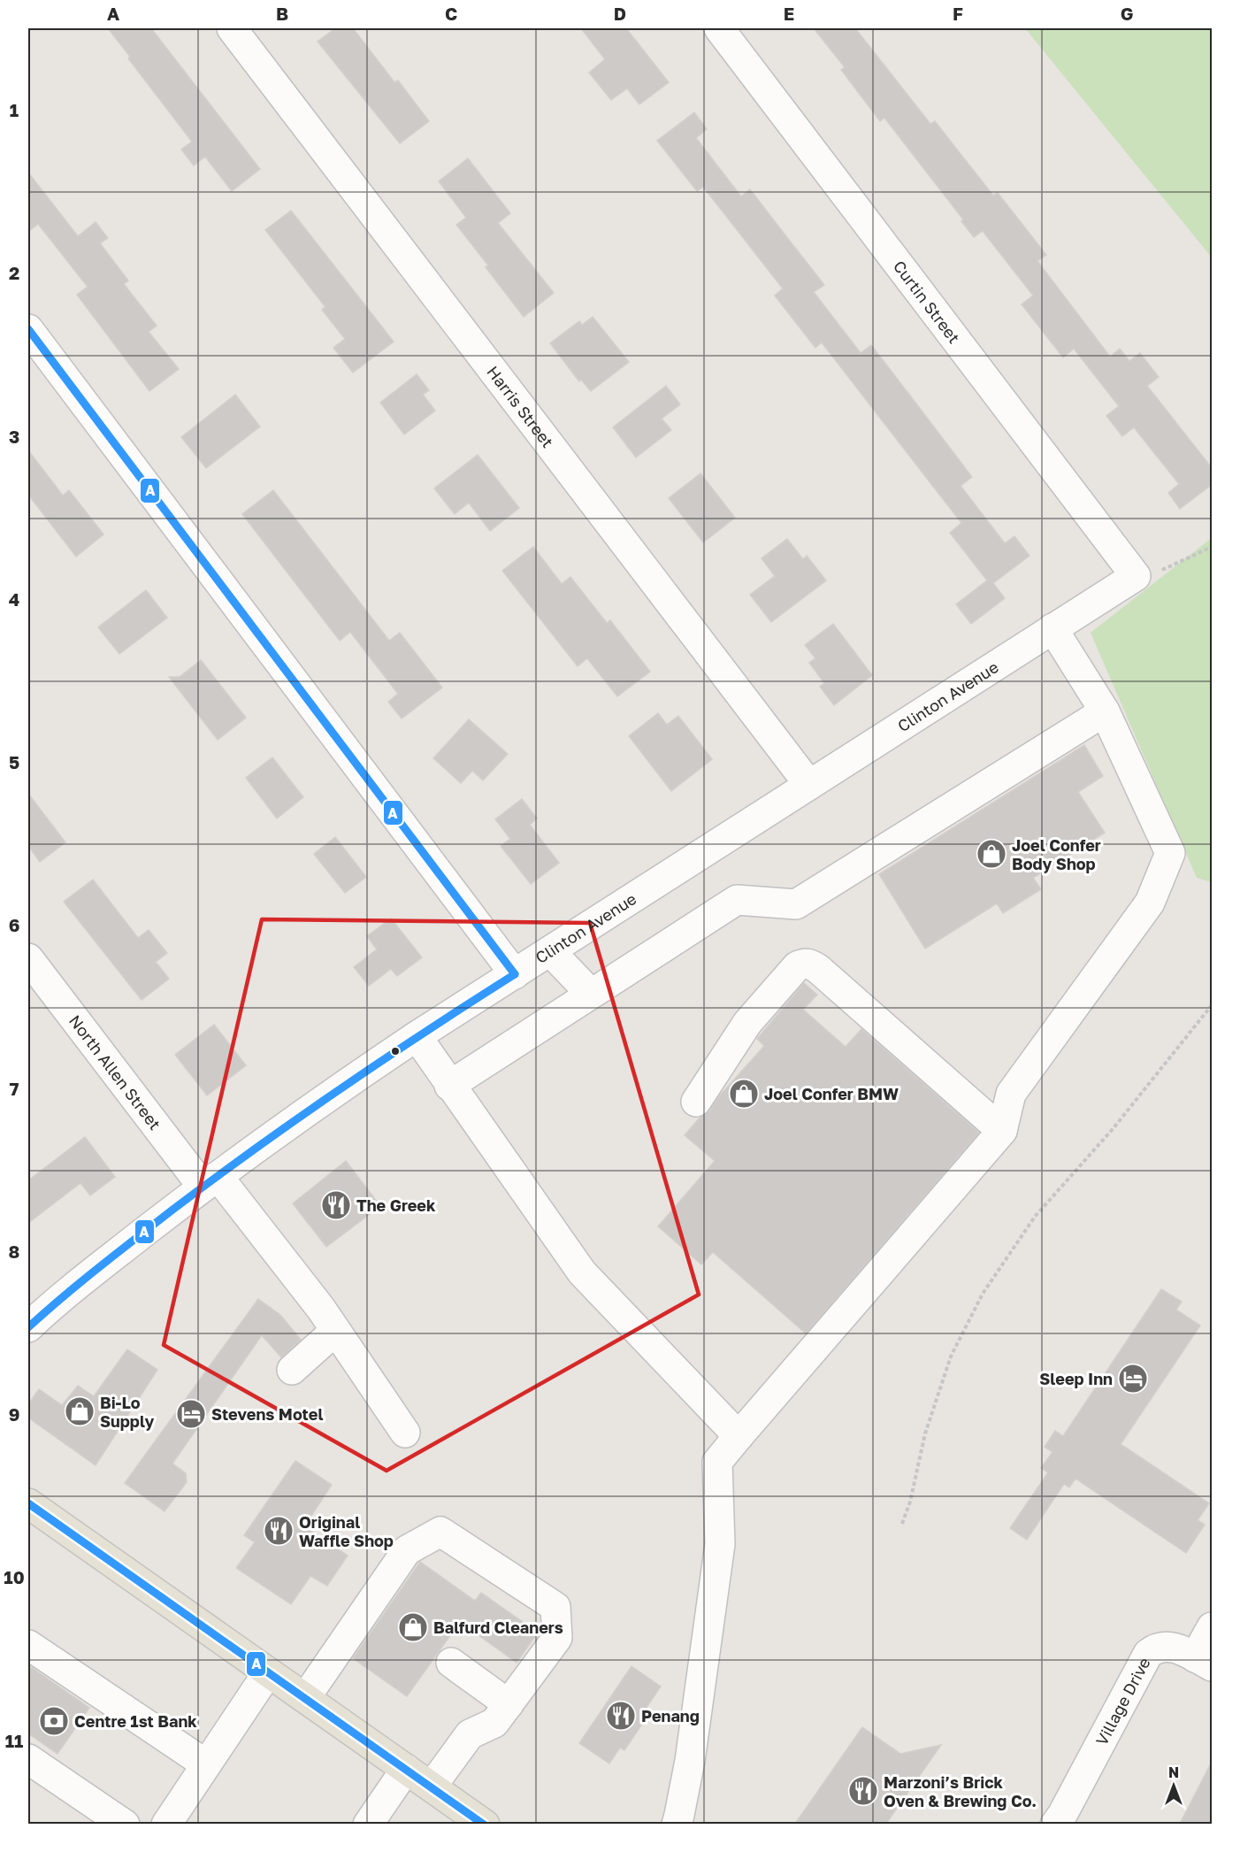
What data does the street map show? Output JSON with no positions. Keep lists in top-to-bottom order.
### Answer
{
  "streets": {
    "street": [
      "Curtin Street",
      "Harris Street",
      "Clinton Avenue",
      "North Allen Street",
      "Village Drive"
    ]
  },
  "crossings": [
    ["Curtin Street", "Clinton Avenue"],
    ["Harris Street", "Clinton Avenue"],
    ["Clinton Avenue", "North Allen Street"]
  ],
  "places": {
    "shop": [
      "Joel Confer Body Shop",
      "Joel Confer BMW",
      "Bi-Lo Supply",
      "Balfurd Cleaners"
    ],
    "restaurant": [
      "The Greek",
      "Original Waffle Shop",
      "Penang",
      "Marzoni’s Brick Oven & Brewing Co."
    ],
    "hotel": ["Sleep Inn", "Stevens Motel"],
    "bank": ["Centre 1st Bank"]
  },
  "lines": ["transit line A"],
  "north": "top",
  "grid": {
    "columns": [
      "A",
      "B",
      "C",
      "D",
      "E",
      "F",
      "G"
    ],
    "rows": [
      "1",
      "2",
      "3",
      "4",
      "5",
      "6",
      "7",
      "8",
      "9",
      "10",
      "11"
    ]
  }
}
